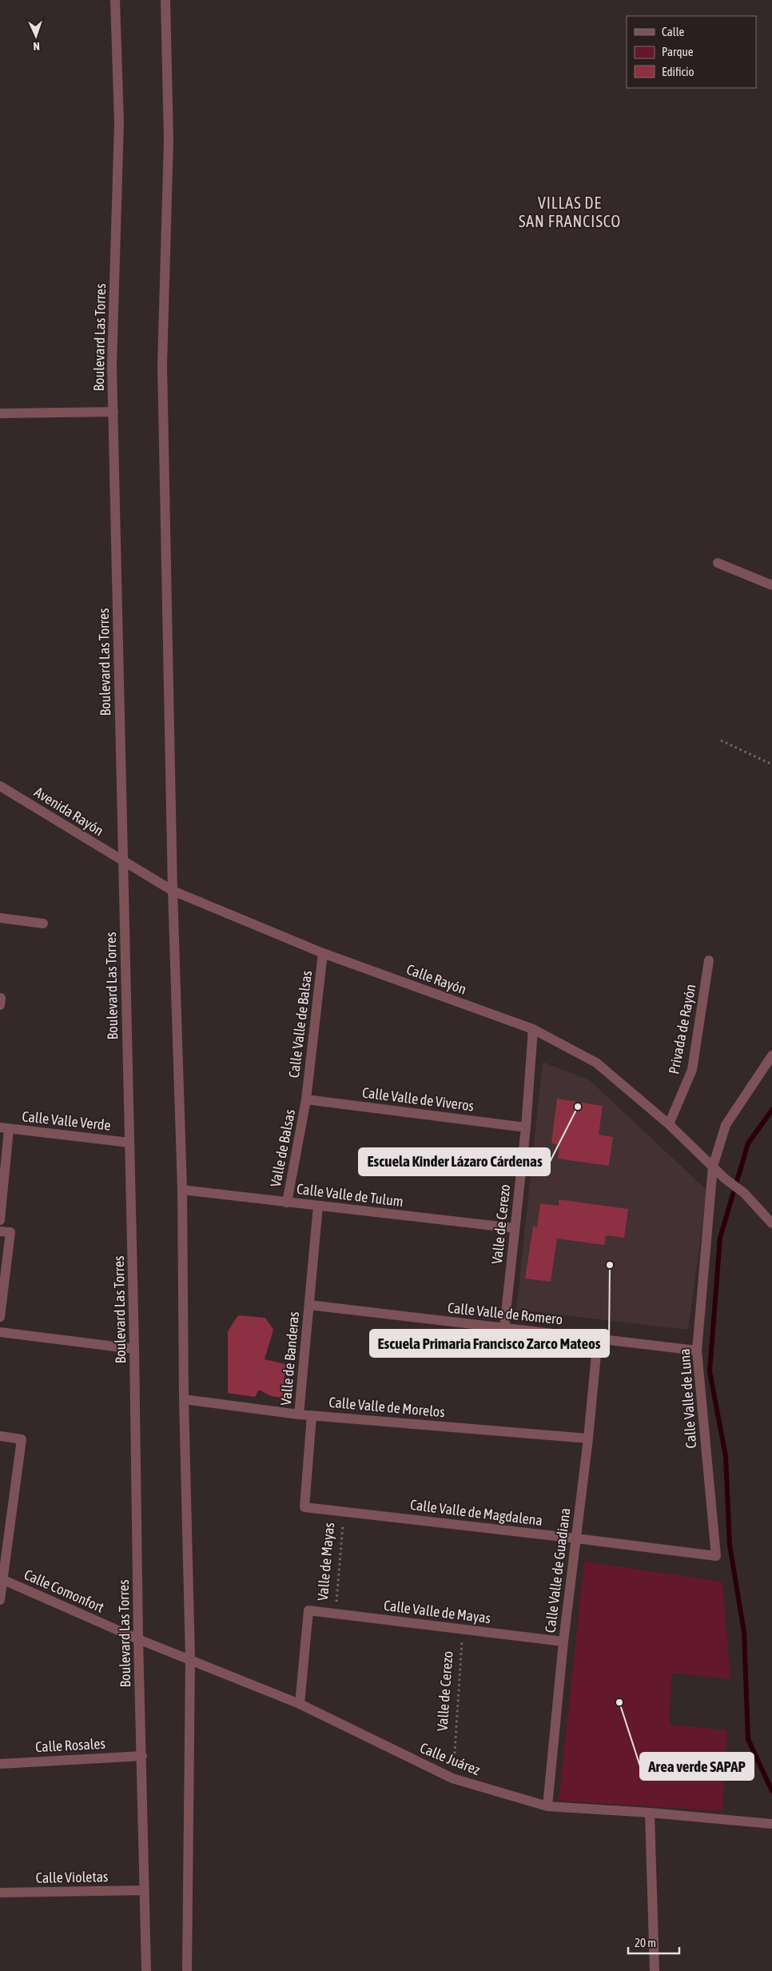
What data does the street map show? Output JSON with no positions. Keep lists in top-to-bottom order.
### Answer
{
  "streets": {
    "street": [
      "Boulevard Las Torres",
      "Avenida Rayón",
      "Calle Rayón",
      "Calle Valle de Balsas",
      "Privada de Rayón",
      "Calle Valle de Viveros",
      "Calle Valle Verde",
      "Valle de Balsas",
      "Calle Valle de Tulum",
      "Valle de Cerezo",
      "Calle Valle de Romero",
      "Valle de Banderas",
      "Calle Valle de Luna",
      "Calle Valle de Morelos",
      "Calle Valle de Magdalena",
      "Valle de Mayas",
      "Calle Valle de Guadiana",
      "Calle Comonfort",
      "Calle Valle de Mayas",
      "Calle Rosales",
      "Calle Juárez",
      "Calle Violetas"
    ]
  },
  "crossings": [
    ["Boulevard Las Torres", "Avenida Rayón"],
    ["Boulevard Las Torres", "Calle Rayón"],
    ["Boulevard Las Torres", "Calle Valle Verde"],
    ["Boulevard Las Torres", "Calle Comonfort"],
    ["Boulevard Las Torres", "Calle Rosales"],
    ["Boulevard Las Torres", "Calle Juárez"],
    ["Boulevard Las Torres", "Calle Violetas"],
    ["Avenida Rayón", "Calle Rayón"],
    ["Calle Rayón", "Calle Valle de Balsas"],
    ["Calle Rayón", "Privada de Rayón"],
    ["Calle Rayón", "Valle de Cerezo"],
    ["Calle Rayón", "Calle Valle de Luna"],
    ["Calle Valle de Balsas", "Calle Valle de Viveros"],
    ["Calle Valle de Balsas", "Valle de Balsas"],
    ["Calle Valle de Viveros", "Valle de Balsas"],
    ["Calle Valle de Viveros", "Valle de Cerezo"],
    ["Valle de Balsas", "Calle Valle de Tulum"],
    ["Calle Valle de Tulum", "Valle de Cerezo"],
    ["Calle Valle de Tulum", "Valle de Banderas"],
    ["Valle de Cerezo", "Calle Valle de Romero"],
    ["Valle de Cerezo", "Calle Valle de Mayas"],
    ["Valle de Cerezo", "Calle Juárez"],
    ["Calle Valle de Romero", "Valle de Banderas"],
    ["Calle Valle de Romero", "Calle Valle de Luna"],
    ["Calle Valle de Romero", "Calle Valle de Guadiana"],
    ["Valle de Banderas", "Calle Valle de Morelos"],
    ["Calle Valle de Luna", "Calle Valle de Magdalena"],
    ["Calle Valle de Morelos", "Calle Valle de Magdalena"],
    ["Calle Valle de Morelos", "Calle Valle de Guadiana"],
    ["Calle Valle de Magdalena", "Valle de Mayas"],
    ["Calle Valle de Magdalena", "Calle Valle de Guadiana"],
    ["Valle de Mayas", "Calle Valle de Mayas"],
    ["Valle de Mayas", "Calle Juárez"],
    ["Calle Valle de Guadiana", "Calle Valle de Mayas"],
    ["Calle Valle de Guadiana", "Calle Juárez"],
    ["Calle Comonfort", "Calle Juárez"]
  ],
  "districts": ["VILLAS DE SAN FRANCISCO"],
  "places": ["Escuela Kinder Lázaro Cárdenas", "Escuela Primaria Francisco Zarco Mateos", "Area verde SAPAP"],
  "legend": ["Calle", "Parque", "Edificio"],
  "scale_bar": "20 m",
  "north": "bottom"
}
